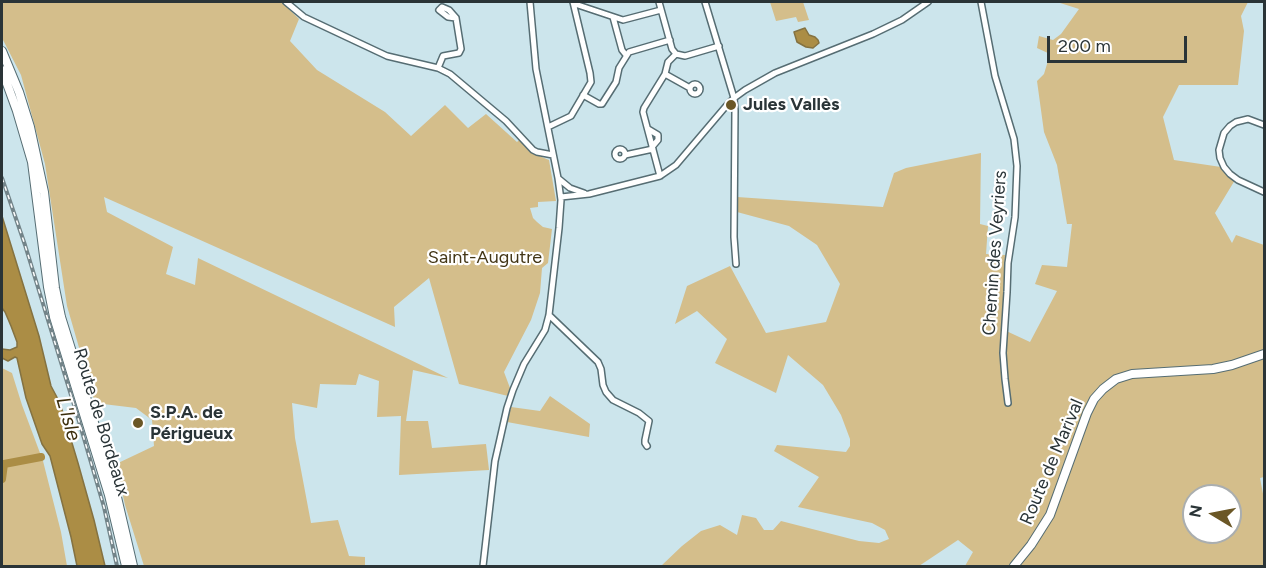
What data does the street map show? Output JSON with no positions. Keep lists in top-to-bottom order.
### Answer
{
  "streets": {
    "main road": ["Route de Bordeaux", "Route de Marival"],
    "street": ["Chemin des Veyriers"]
  },
  "water": ["L'Isle"],
  "parks": ["Saint-Augutre"],
  "places": ["Jules Vallès", "S.P.A. de Périgueux"],
  "scale_bar": "200 m",
  "north": "left"
}
